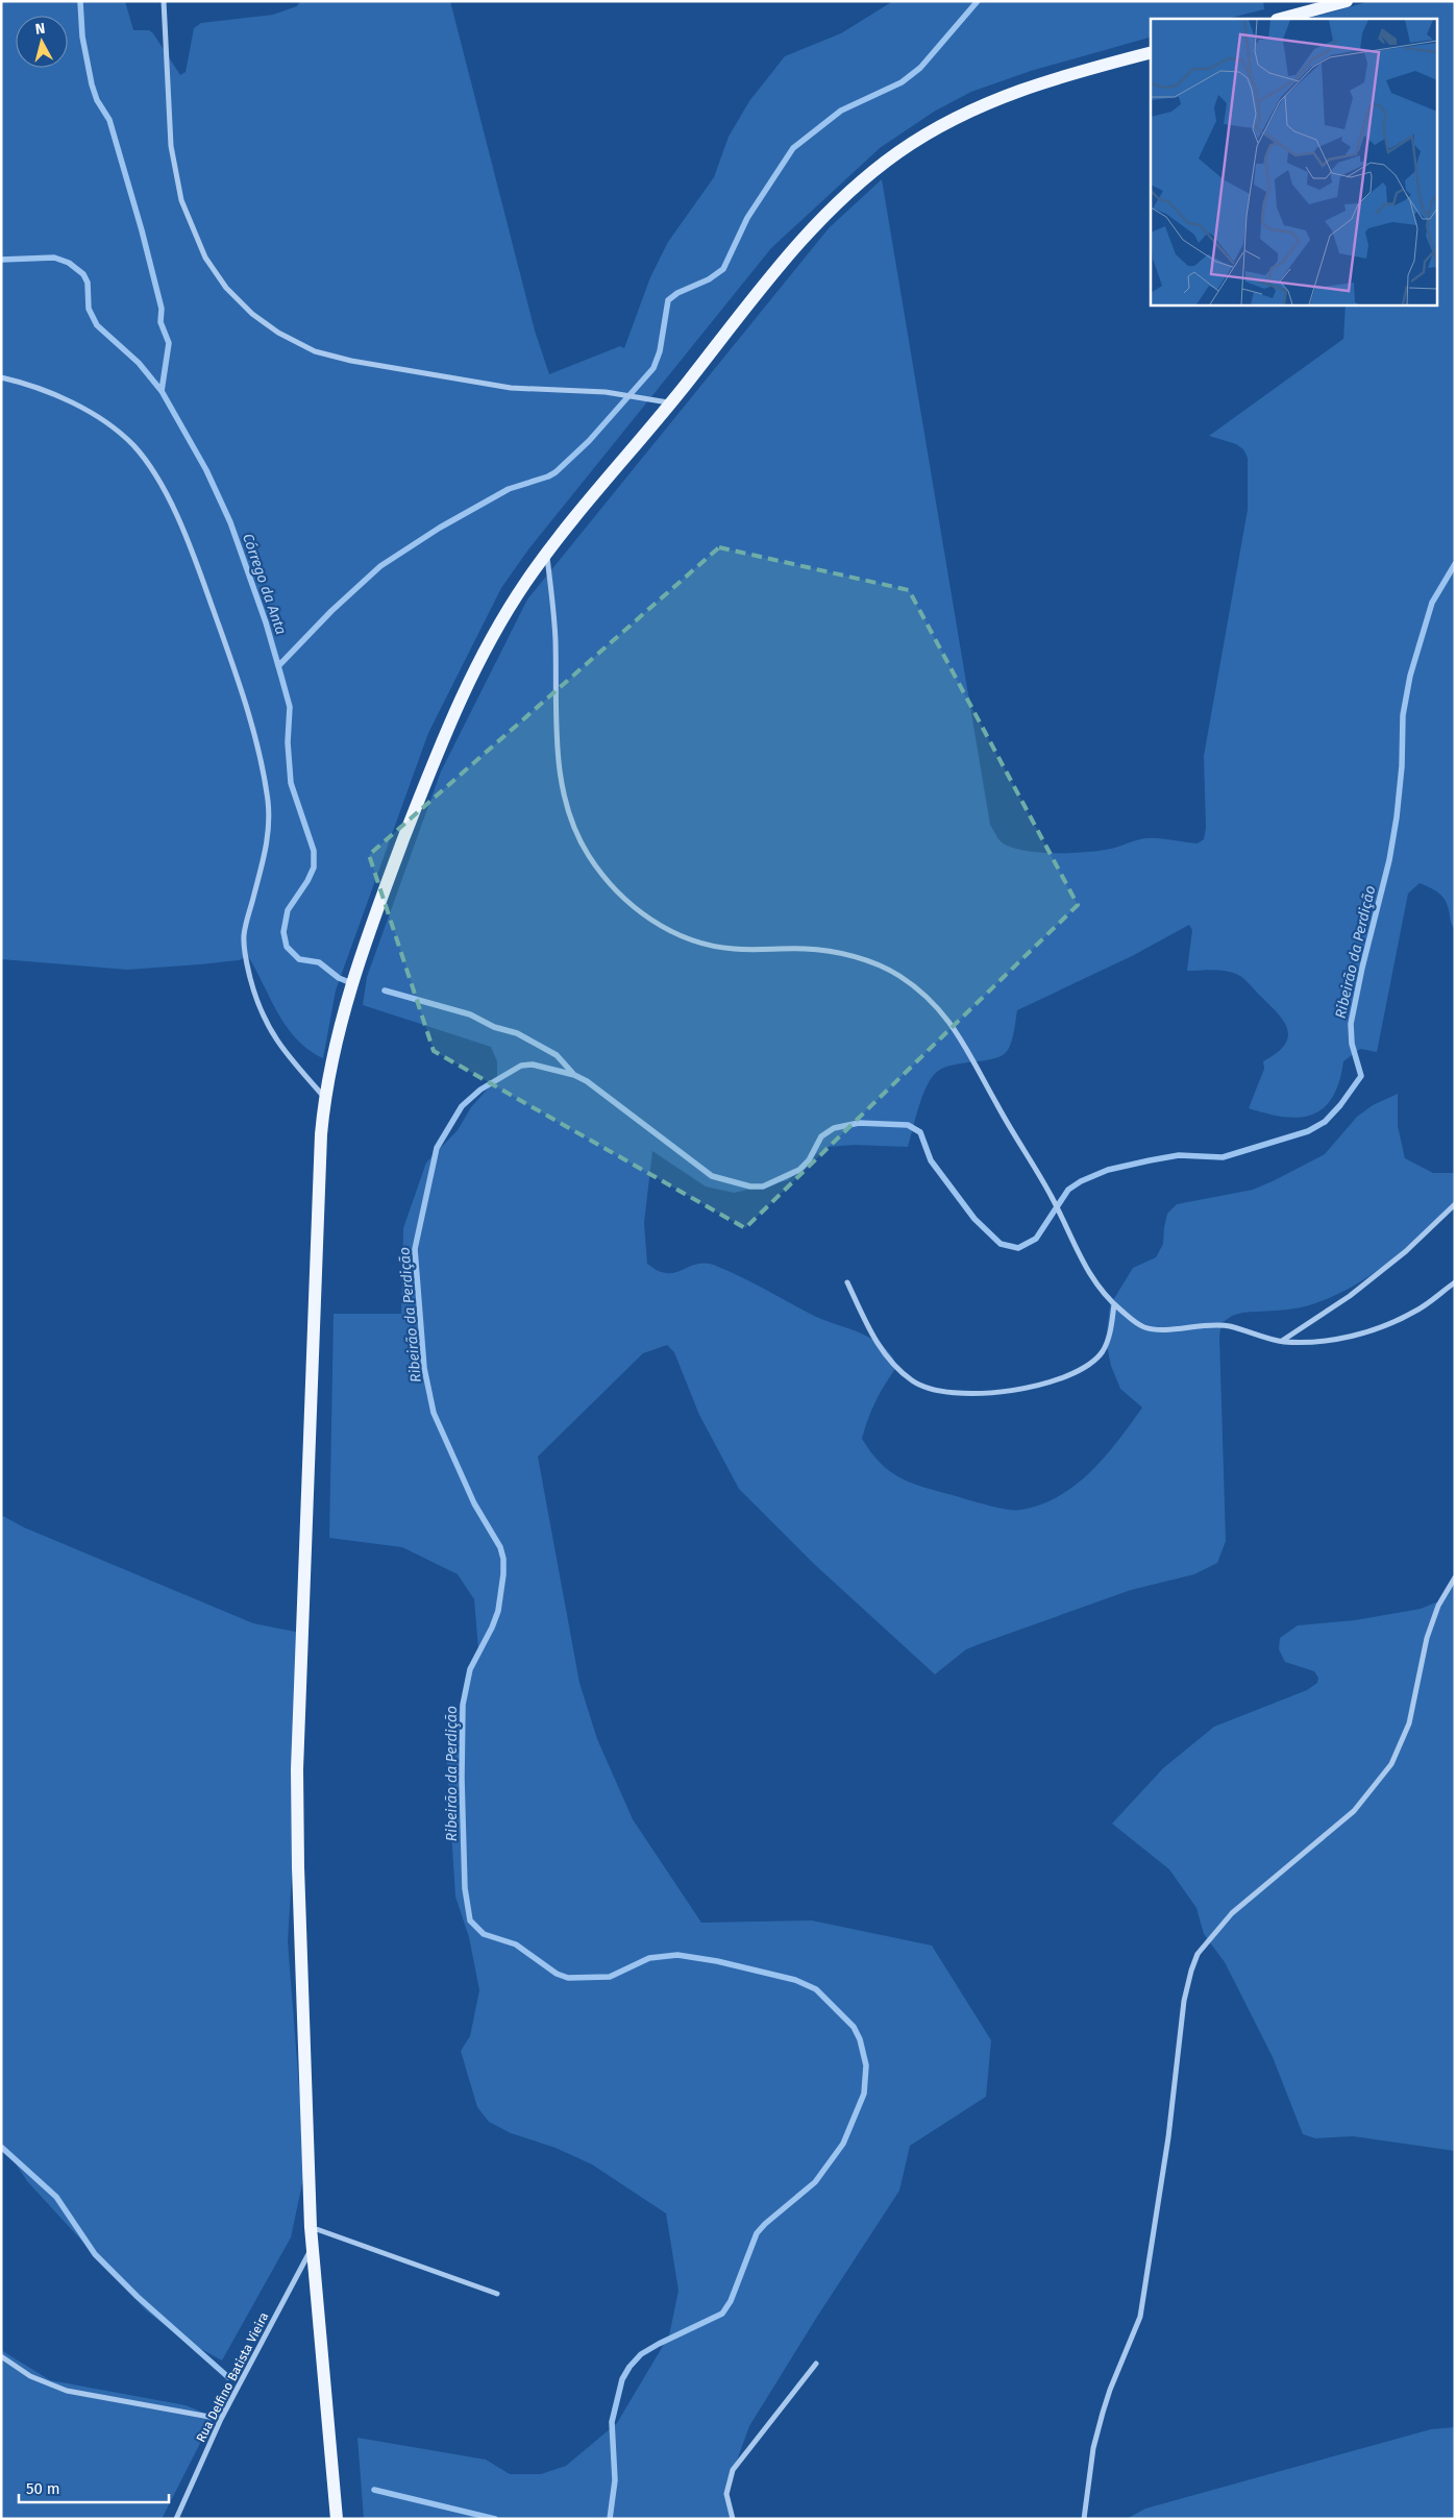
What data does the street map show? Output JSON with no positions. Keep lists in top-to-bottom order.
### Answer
{
  "streets": {
    "street": ["Rua Delfino Batista Vieira"]
  },
  "water": ["Córrego da Anta", "Ribeirão da Perdição"],
  "scale_bar": "50 m",
  "north": "top"
}
